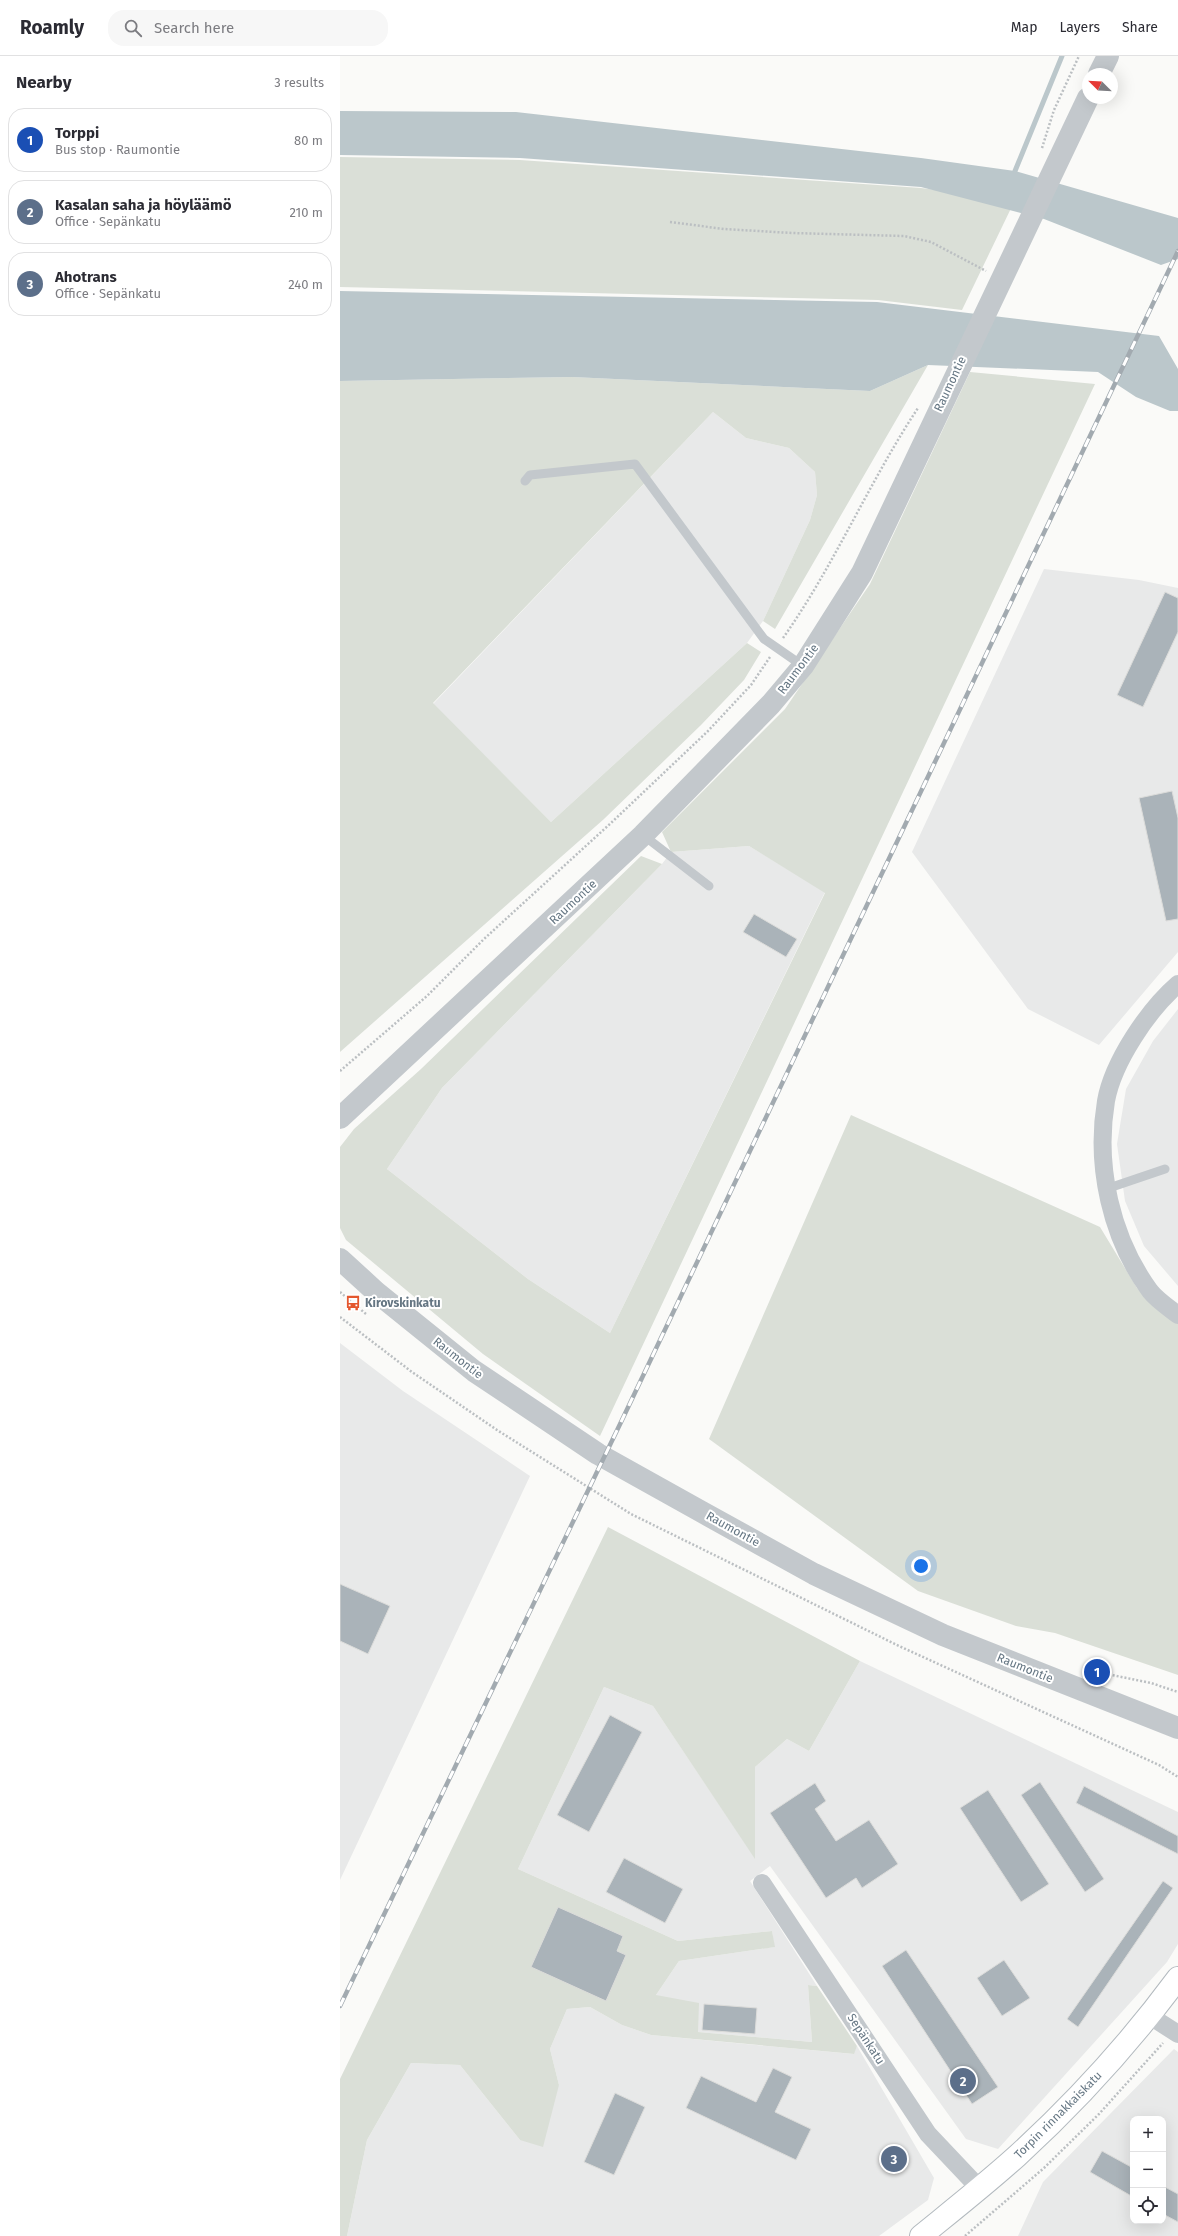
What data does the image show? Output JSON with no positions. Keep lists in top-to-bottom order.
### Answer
{
  "streets": {
    "main road": ["Torpin rinnakkaiskatu"],
    "street": ["Raumontie", "Sepänkatu"]
  },
  "crossings": [
    ["Sepänkatu", "Torpin rinnakkaiskatu"]
  ],
  "places": {
    "bus stop": ["Kirovskinkatu"]
  },
  "north": "top left",
  "page": {
    "header": "Roamly",
    "search": "Search here",
    "nav": ["Map", "Layers", "Share"],
    "heading": ["Nearby", "3 results"],
    "list": [
      {
        "mark": "1",
        "name": "Torppi",
        "note": "Bus stop · Raumontie",
        "value": "80 m"
      },
      {
        "mark": "2",
        "name": "Kasalan saha ja höyläämö",
        "note": "Office · Sepänkatu",
        "value": "210 m"
      },
      {
        "mark": "3",
        "name": "Ahotrans",
        "note": "Office · Sepänkatu",
        "value": "240 m"
      }
    ],
    "pins": ["1", "2", "3"],
    "map_buttons": ["+", "−"]
  }
}
